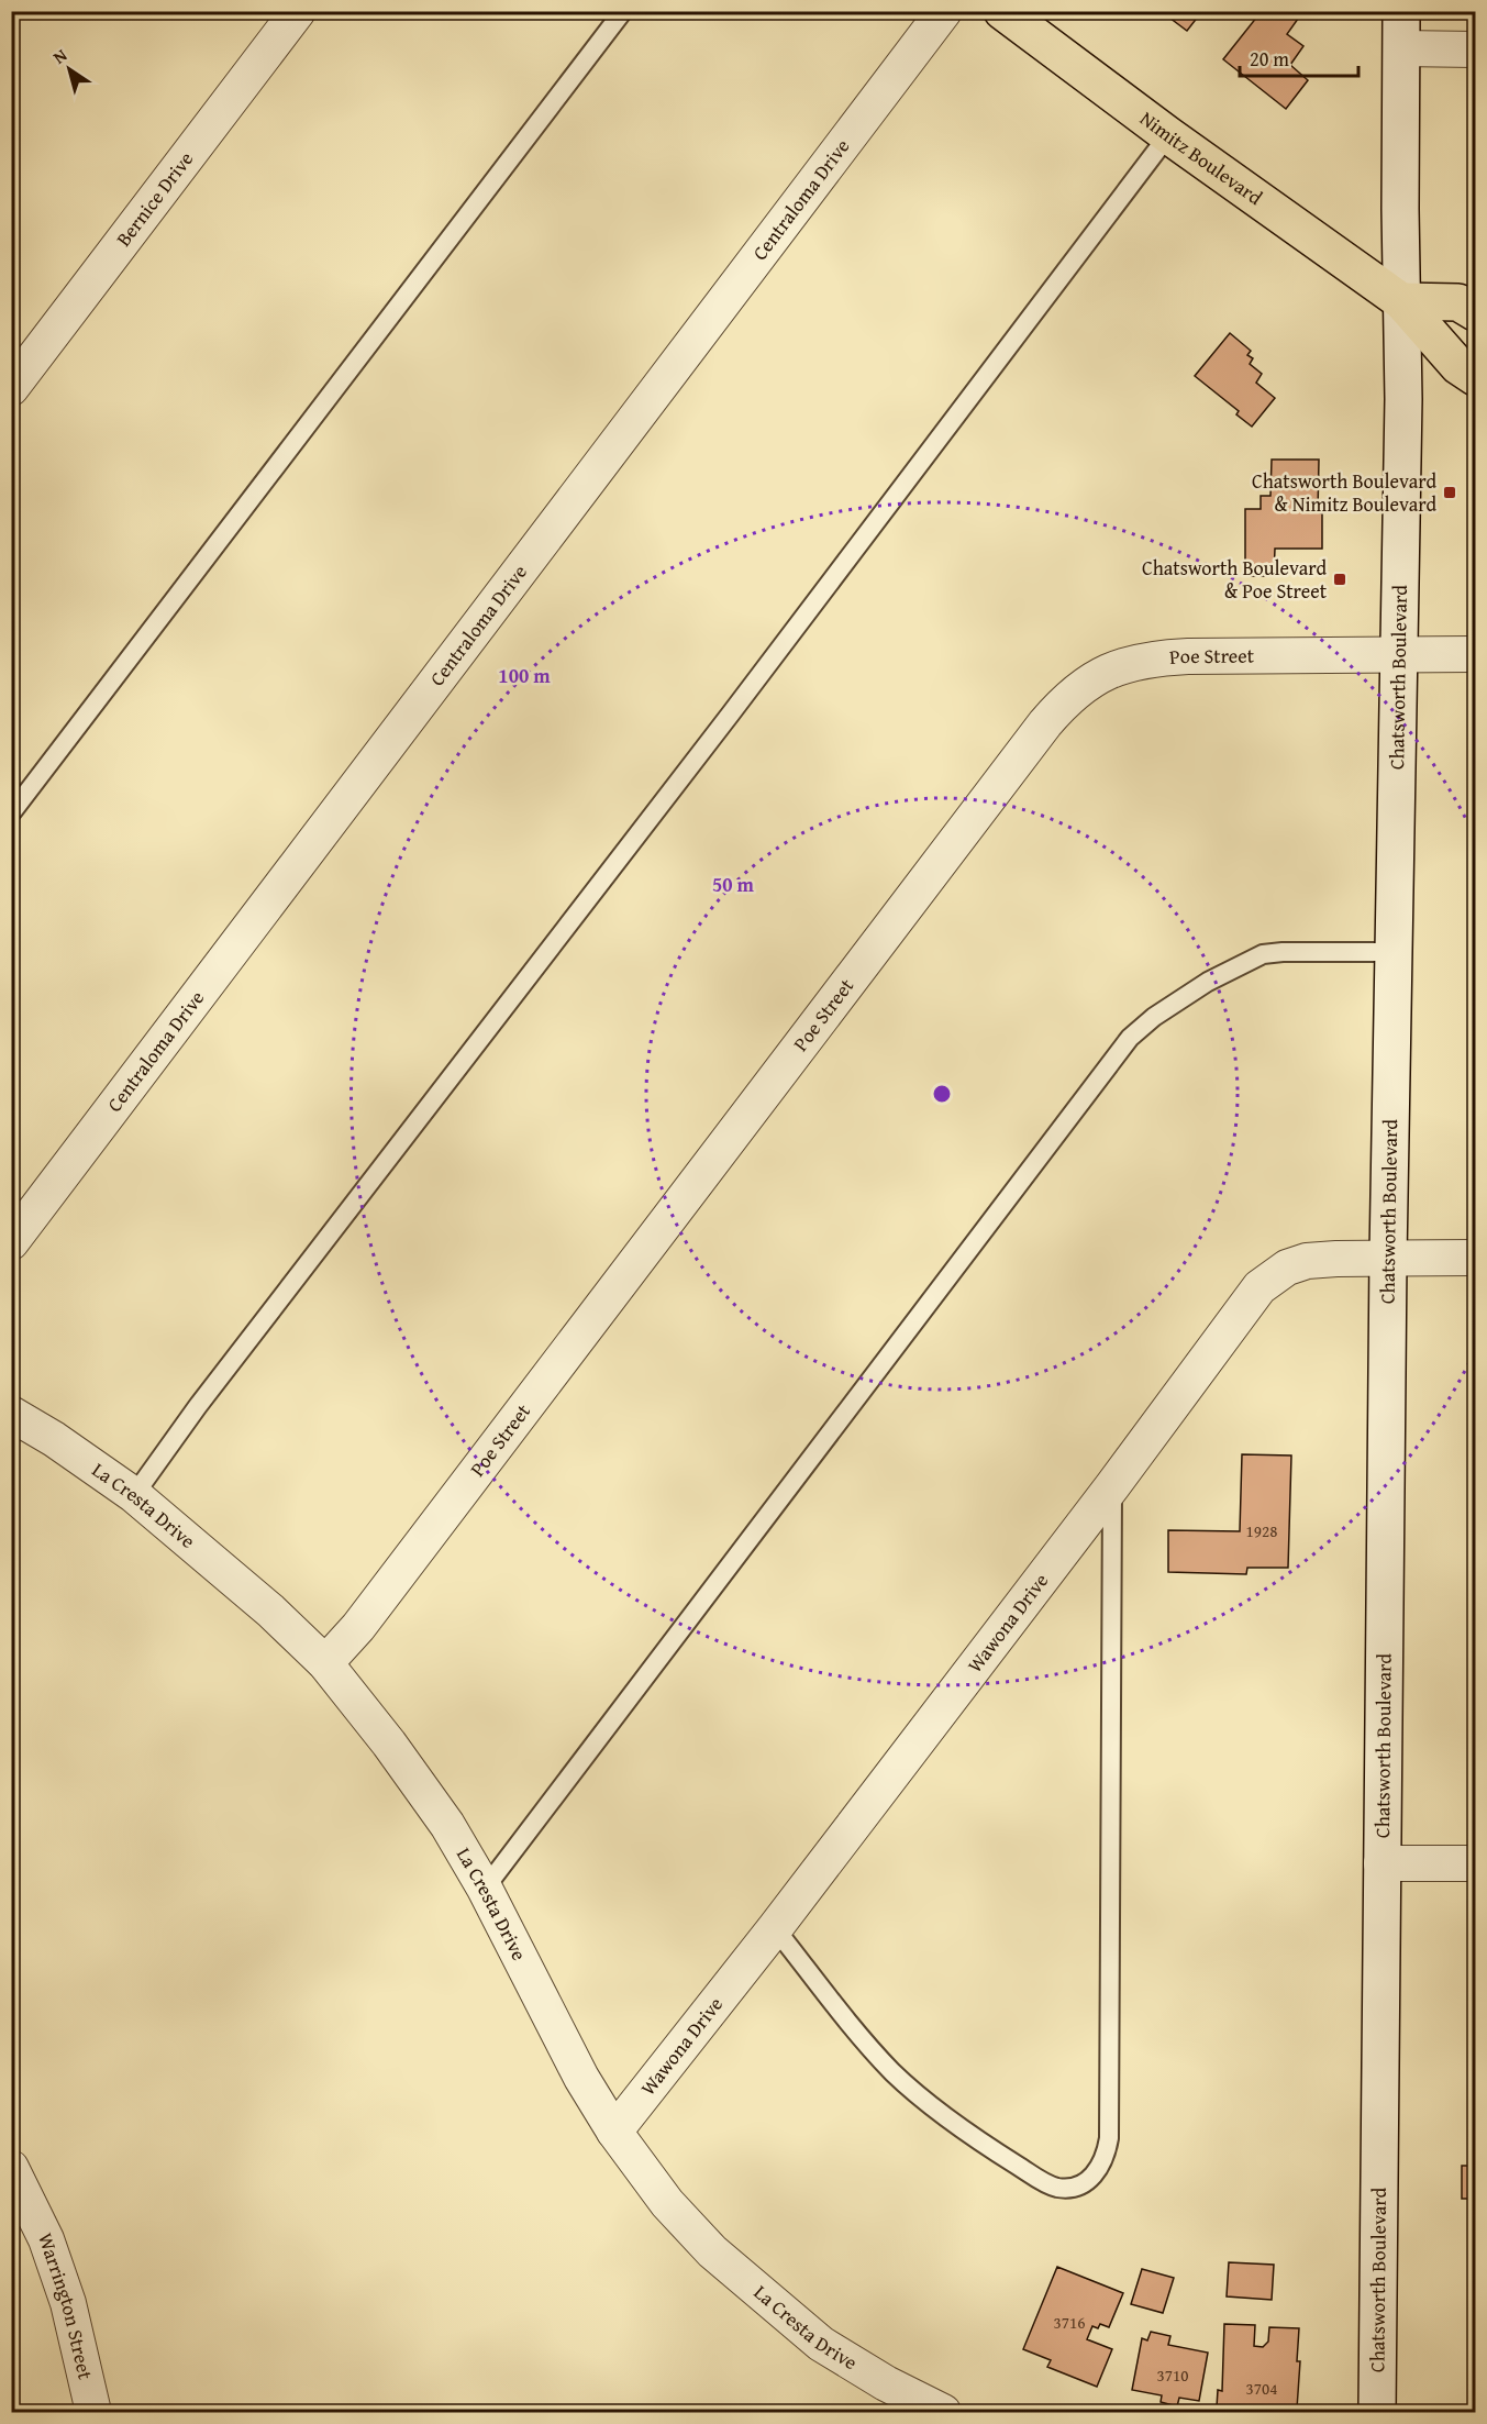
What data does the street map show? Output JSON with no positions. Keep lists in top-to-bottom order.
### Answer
{
  "streets": {
    "main road": ["Nimitz Boulevard", "Chatsworth Boulevard"],
    "street": [
      "Bernice Drive",
      "Centraloma Drive",
      "Poe Street",
      "La Cresta Drive",
      "Wawona Drive",
      "Warrington Street"
    ]
  },
  "crossings": [
    ["Nimitz Boulevard", "Chatsworth Boulevard"],
    ["Poe Street", "Chatsworth Boulevard"],
    ["Poe Street", "La Cresta Drive"],
    ["Chatsworth Boulevard", "Wawona Drive"],
    ["La Cresta Drive", "Wawona Drive"]
  ],
  "places": {
    "transit": ["Chatsworth Boulevard & Nimitz Boulevard", "Chatsworth Boulevard & Poe Street"]
  },
  "house_numbers": [
    "1928",
    "3716",
    "3710",
    "3704"
  ],
  "scale_bar": "20 m",
  "north": "top left",
  "rings": ["100 m", "50 m"]
}
